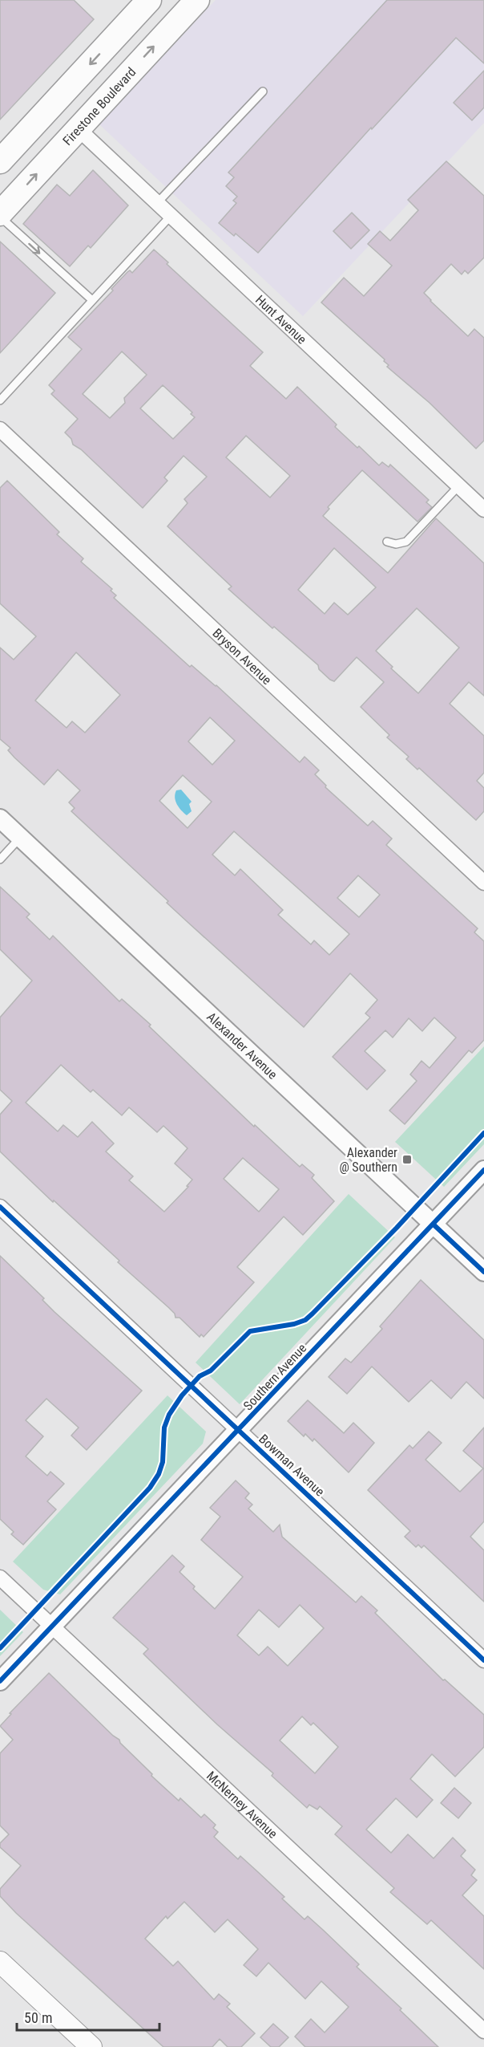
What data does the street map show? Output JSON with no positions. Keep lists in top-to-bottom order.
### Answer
{
  "streets": {
    "main road": ["Firestone Boulevard"],
    "street": [
      "Hunt Avenue",
      "Bryson Avenue",
      "Alexander Avenue",
      "Southern Avenue",
      "Bowman Avenue",
      "McNerney Avenue"
    ]
  },
  "crossings": [
    ["Firestone Boulevard", "Hunt Avenue"],
    ["Alexander Avenue", "Southern Avenue"],
    ["Southern Avenue", "Bowman Avenue"],
    ["Southern Avenue", "McNerney Avenue"]
  ],
  "places": {
    "transit": ["Alexander @ Southern"]
  },
  "scale_bar": "50 m"
}
